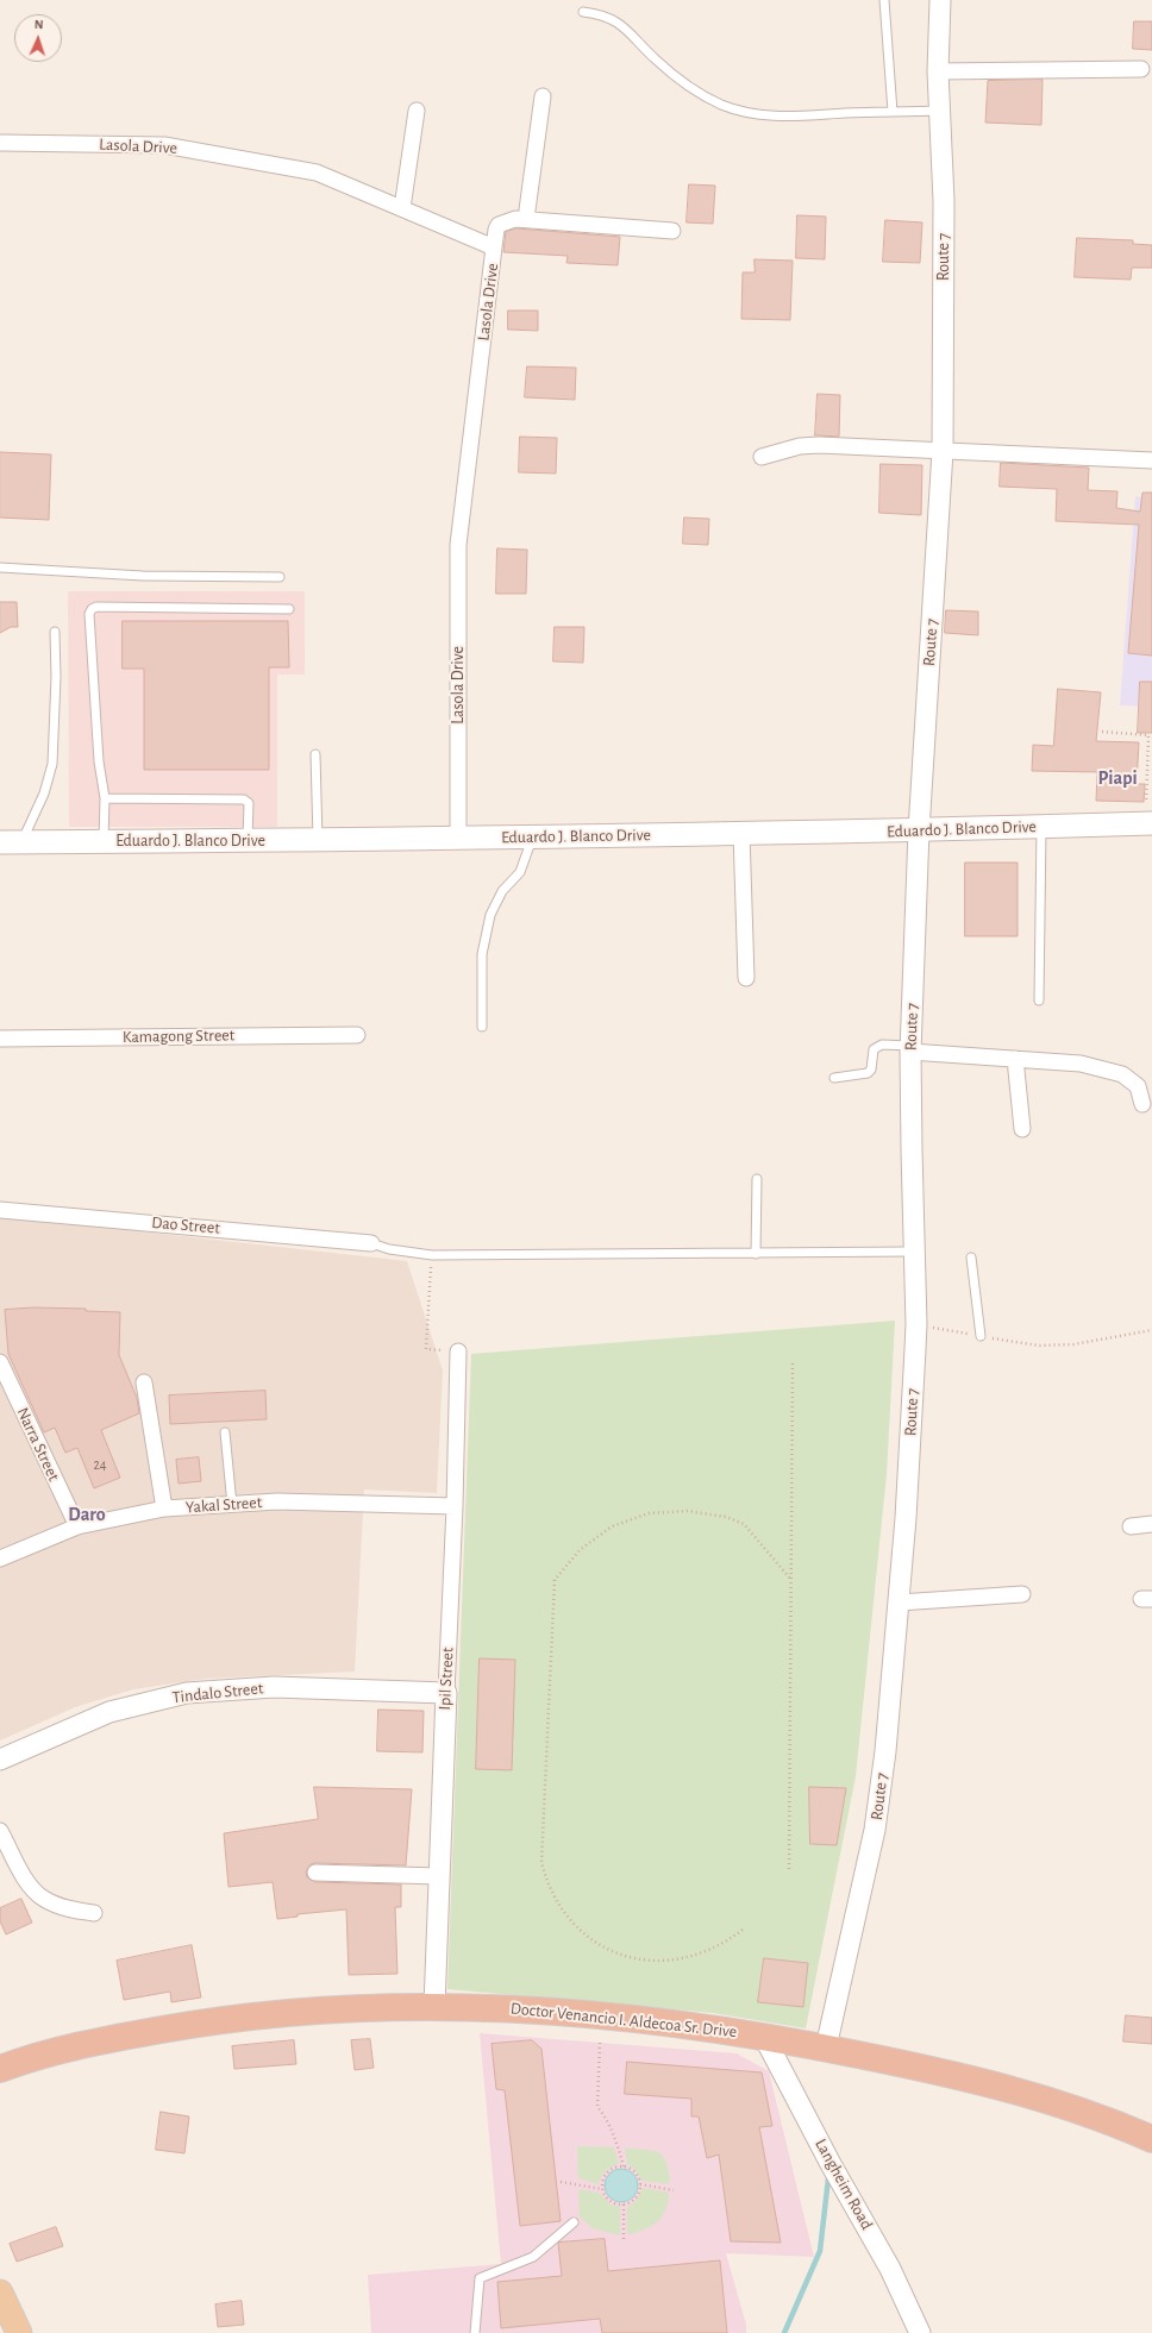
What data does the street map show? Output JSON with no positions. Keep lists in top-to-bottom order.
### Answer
{
  "streets": {
    "highway": ["Doctor Venancio I. Aldecoa Sr. Drive"],
    "main road": ["Eduardo J. Blanco Drive"],
    "street": [
      "Lasola Drive",
      "Route 7",
      "Kamagong Street",
      "Dao Street",
      "Narra Street",
      "Yakal Street",
      "Ipil Street",
      "Tindalo Street",
      "Langheim Road"
    ]
  },
  "crossings": [
    ["Lasola Drive", "Eduardo J. Blanco Drive"],
    ["Route 7", "Eduardo J. Blanco Drive"],
    ["Route 7", "Doctor Venancio I. Aldecoa Sr. Drive"],
    ["Narra Street", "Yakal Street"],
    ["Yakal Street", "Ipil Street"],
    ["Ipil Street", "Tindalo Street"],
    ["Ipil Street", "Doctor Venancio I. Aldecoa Sr. Drive"],
    ["Doctor Venancio I. Aldecoa Sr. Drive", "Langheim Road"]
  ],
  "districts": ["Piapi", "Daro"],
  "house_numbers": ["24"],
  "north": "top"
}
